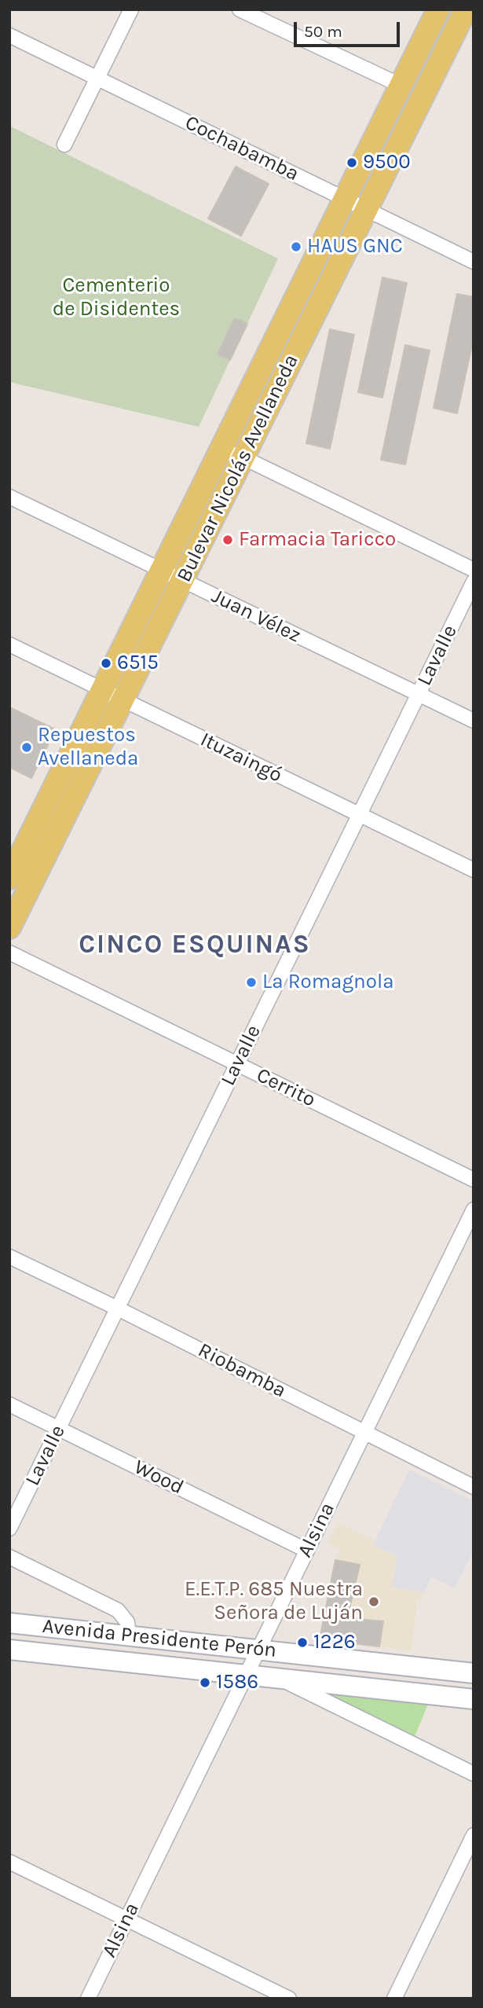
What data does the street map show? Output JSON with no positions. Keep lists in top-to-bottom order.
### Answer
{
  "streets": {
    "main road": ["Bulevar Nicolás Avellaneda", "Avenida Presidente Perón"],
    "street": [
      "Cochabamba",
      "Juan Vélez",
      "Lavalle",
      "Ituzaingó",
      "Cerrito",
      "Riobamba",
      "Wood",
      "Alsina"
    ]
  },
  "crossings": [
    ["Cochabamba", "Bulevar Nicolás Avellaneda"],
    ["Bulevar Nicolás Avellaneda", "Juan Vélez"],
    ["Bulevar Nicolás Avellaneda", "Ituzaingó"],
    ["Juan Vélez", "Lavalle"],
    ["Lavalle", "Ituzaingó"],
    ["Lavalle", "Cerrito"],
    ["Lavalle", "Riobamba"],
    ["Lavalle", "Wood"],
    ["Riobamba", "Alsina"],
    ["Wood", "Alsina"],
    ["Alsina", "Avenida Presidente Perón"]
  ],
  "districts": ["CINCO ESQUINAS"],
  "parks": ["Cementerio de Disidentes"],
  "places": [
    "9500",
    "HAUS GNC",
    "Farmacia Taricco",
    "6515",
    "Repuestos Avellaneda",
    "La Romagnola",
    "E.E.T.P. 685 Nuestra Señora de Luján",
    "1226",
    "1586"
  ],
  "scale_bar": "50 m"
}
